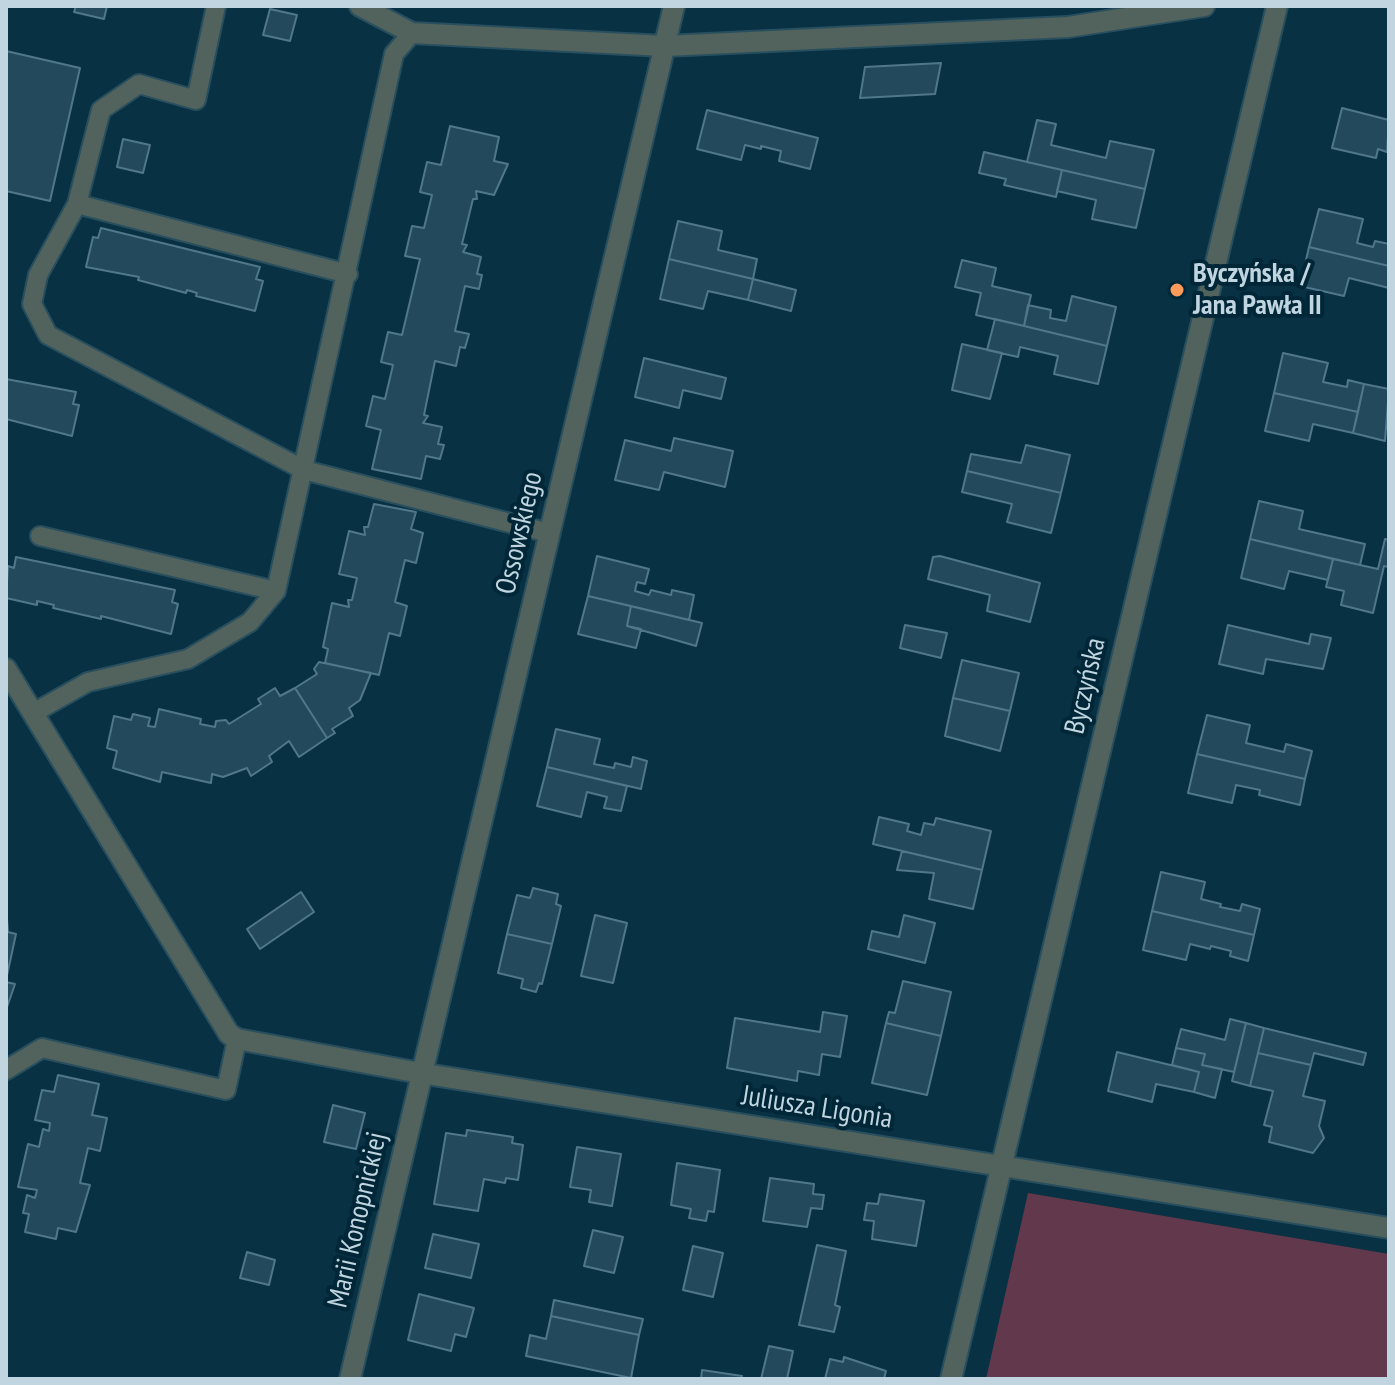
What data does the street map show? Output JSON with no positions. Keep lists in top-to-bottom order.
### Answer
{
  "streets": {
    "street": [
      "Ossowskiego",
      "Byczyńska",
      "Juliusza Ligonia",
      "Marii Konopnickiej"
    ]
  },
  "crossings": [
    ["Ossowskiego", "Juliusza Ligonia"],
    ["Ossowskiego", "Marii Konopnickiej"],
    ["Byczyńska", "Juliusza Ligonia"],
    ["Juliusza Ligonia", "Marii Konopnickiej"]
  ],
  "places": ["Byczyńska / Jana Pawła II"]
}
